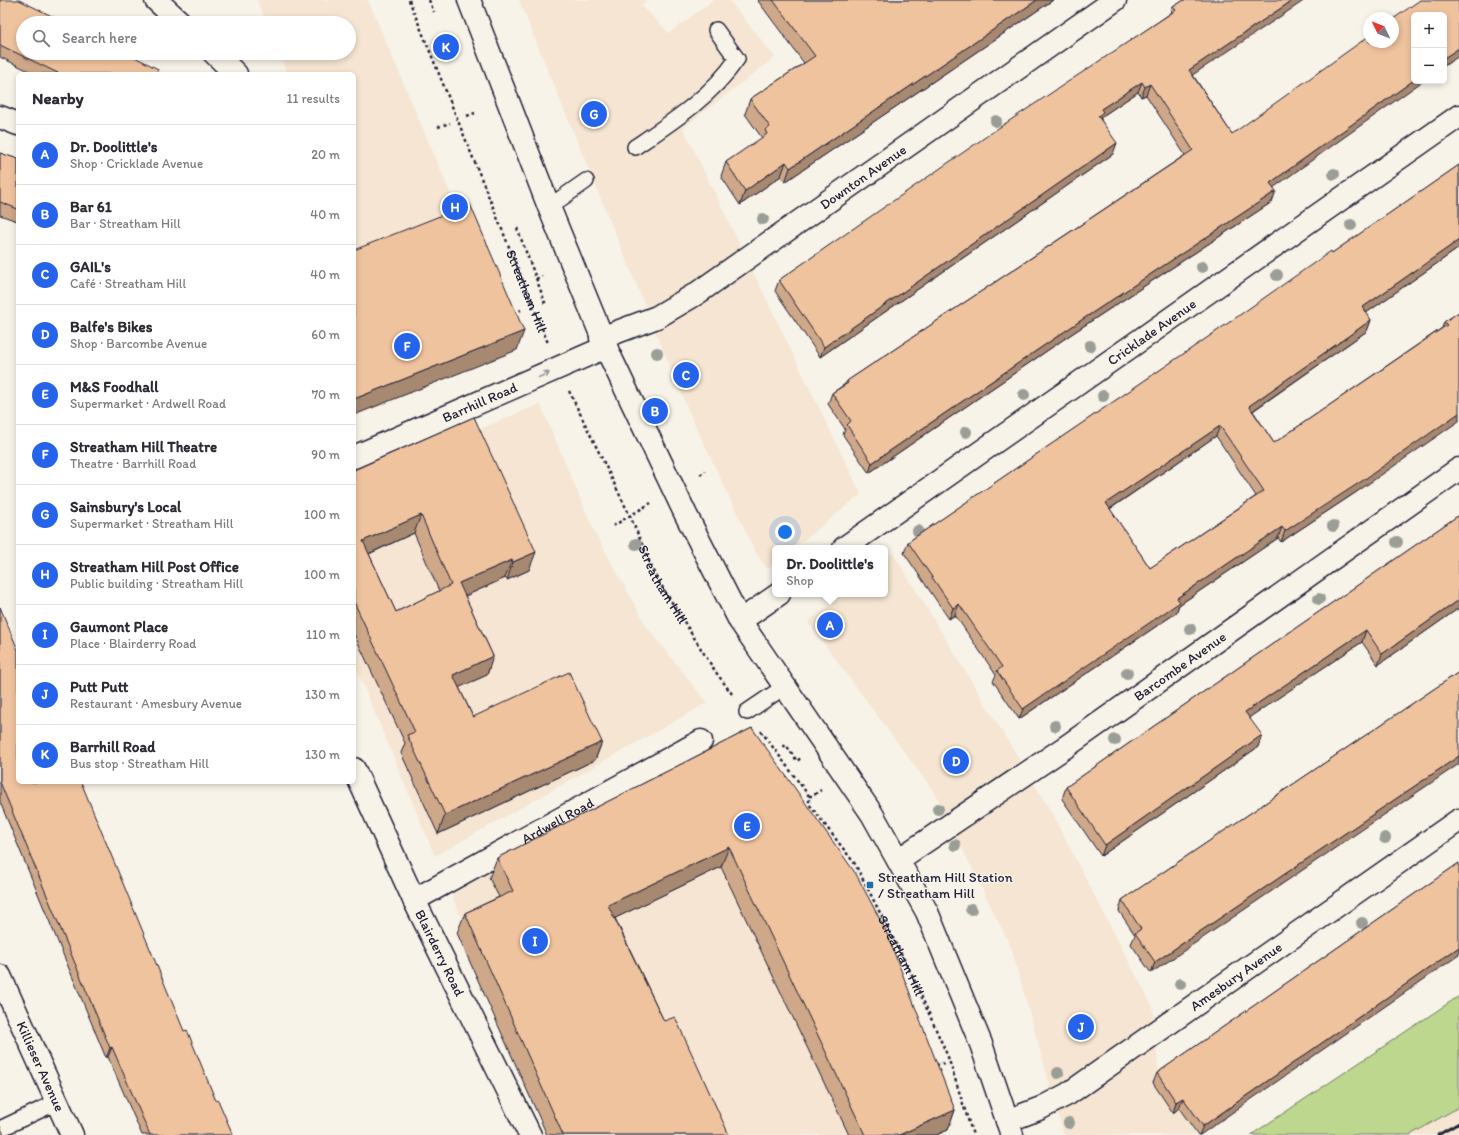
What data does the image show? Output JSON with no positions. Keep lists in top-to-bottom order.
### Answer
{
  "streets": {
    "main road": [
      "Downton Avenue",
      "Cricklade Avenue",
      "Barrhill Road",
      "Barcombe Avenue",
      "Ardwell Road",
      "Blairderry Road",
      "Amesbury Avenue",
      "Killieser Avenue"
    ],
    "path": ["Streatham Hill"]
  },
  "crossings": [
    ["Downton Avenue", "Barrhill Road"],
    ["Streatham Hill", "Barrhill Road"],
    ["Ardwell Road", "Blairderry Road"]
  ],
  "one_way": ["Barrhill Road"],
  "places": {
    "transit": ["Streatham Hill Station / Streatham Hill"]
  },
  "north": "top left",
  "page": {
    "map_buttons": ["+", "−"],
    "search": "Search here",
    "pins": [
      "K",
      "G",
      "H",
      "F",
      "C",
      "B",
      "A",
      "D",
      "E",
      "I",
      "J"
    ],
    "heading": ["Nearby", "11 results"],
    "list": [
      {
        "mark": "A",
        "name": "Dr. Doolittle's",
        "note": "Shop · Cricklade Avenue",
        "value": "20 m"
      },
      {
        "mark": "B",
        "name": "Bar 61",
        "note": "Bar · Streatham Hill",
        "value": "40 m"
      },
      {
        "mark": "C",
        "name": "GAIL's",
        "note": "Café · Streatham Hill",
        "value": "40 m"
      },
      {
        "mark": "D",
        "name": "Balfe's Bikes",
        "note": "Shop · Barcombe Avenue",
        "value": "60 m"
      },
      {
        "mark": "E",
        "name": "M&S Foodhall",
        "note": "Supermarket · Ardwell Road",
        "value": "70 m"
      },
      {
        "mark": "F",
        "name": "Streatham Hill Theatre",
        "note": "Theatre · Barrhill Road",
        "value": "90 m"
      },
      {
        "mark": "G",
        "name": "Sainsbury's Local",
        "note": "Supermarket · Streatham Hill",
        "value": "100 m"
      },
      {
        "mark": "H",
        "name": "Streatham Hill Post Office",
        "note": "Public building · Streatham Hill",
        "value": "100 m"
      },
      {
        "mark": "I",
        "name": "Gaumont Place",
        "note": "Place · Blairderry Road",
        "value": "110 m"
      },
      {
        "mark": "J",
        "name": "Putt Putt",
        "note": "Restaurant · Amesbury Avenue",
        "value": "130 m"
      },
      {
        "mark": "K",
        "name": "Barrhill Road",
        "note": "Bus stop · Streatham Hill",
        "value": "130 m"
      }
    ],
    "popup": ["Dr. Doolittle's", "Shop"]
  }
}
